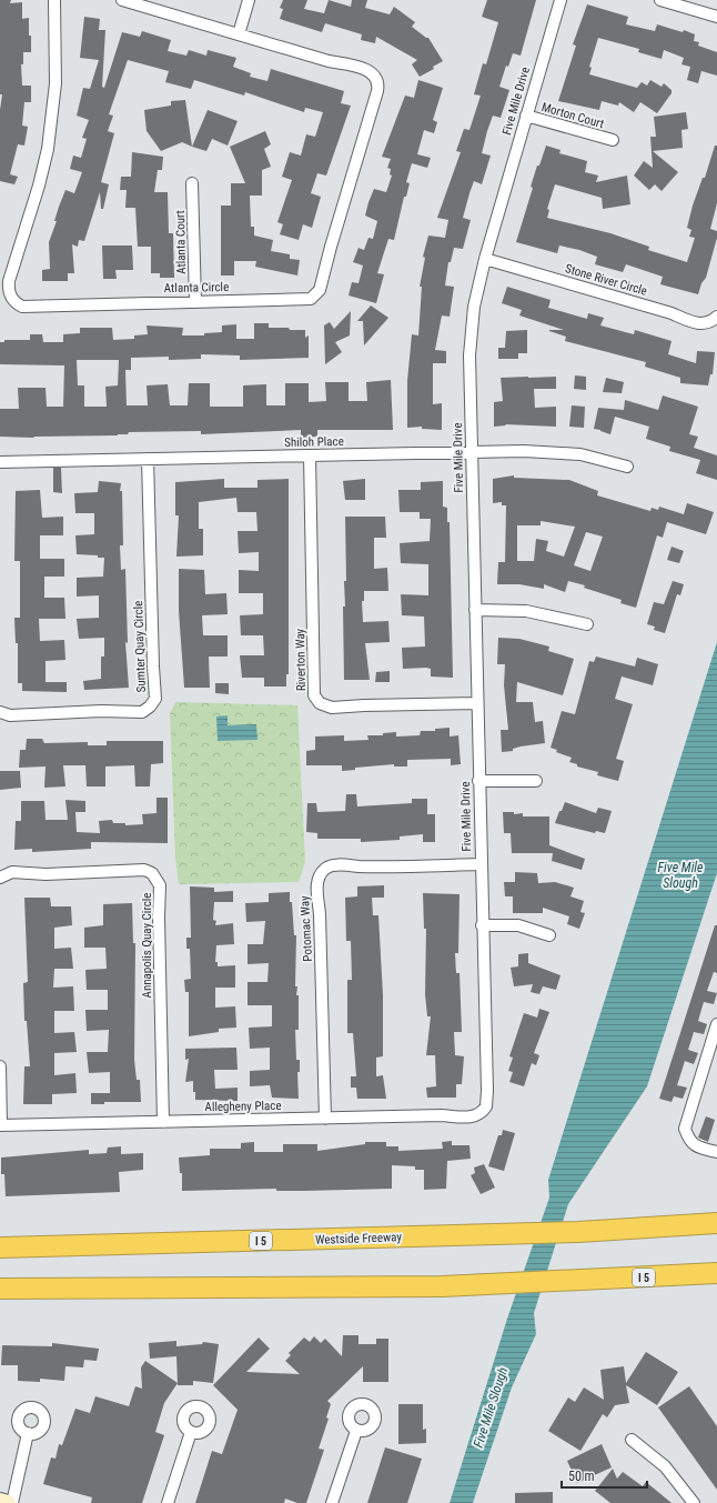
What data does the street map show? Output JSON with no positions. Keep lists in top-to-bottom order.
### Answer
{
  "streets": {
    "highway": ["Westside Freeway", "I 5"],
    "street": [
      "Five Mile Drive",
      "Morton Court",
      "Atlanta Court",
      "Stone River Circle",
      "Atlanta Circle",
      "Shiloh Place",
      "Sumter Quay Circle",
      "Riverton Way",
      "Potomac Way",
      "Annapolis Quay Circle",
      "Allegheny Place"
    ]
  },
  "crossings": [
    ["Five Mile Drive", "Morton Court"],
    ["Five Mile Drive", "Stone River Circle"],
    ["Five Mile Drive", "Shiloh Place"],
    ["Five Mile Drive", "Riverton Way"],
    ["Five Mile Drive", "Potomac Way"],
    ["Five Mile Drive", "Allegheny Place"],
    ["Atlanta Court", "Atlanta Circle"],
    ["Shiloh Place", "Sumter Quay Circle"],
    ["Shiloh Place", "Riverton Way"],
    ["Potomac Way", "Allegheny Place"],
    ["Annapolis Quay Circle", "Allegheny Place"]
  ],
  "water": ["Five Mile Slough"],
  "scale_bar": "50 m"
}
